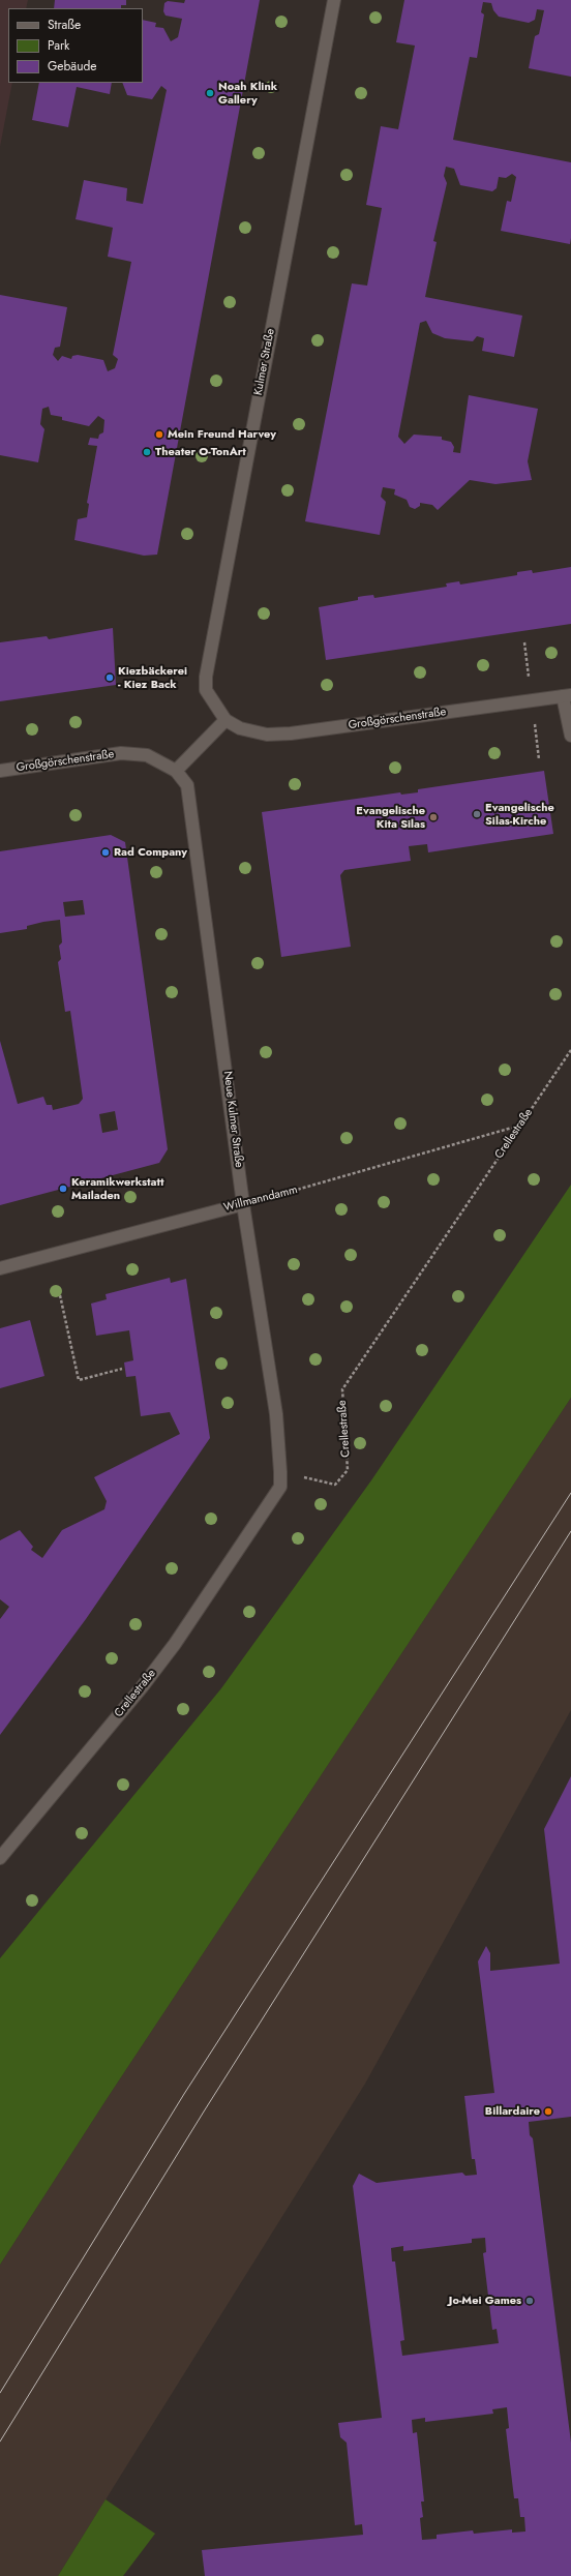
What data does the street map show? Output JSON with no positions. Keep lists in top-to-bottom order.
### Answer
{
  "streets": {
    "street": [
      "Kulmer Straße",
      "Großgörschenstraße",
      "Neue Kulmer Straße",
      "Crellestraße",
      "Willmanndamm"
    ]
  },
  "crossings": [
    ["Kulmer Straße", "Großgörschenstraße"],
    ["Großgörschenstraße", "Neue Kulmer Straße"],
    ["Neue Kulmer Straße", "Crellestraße"],
    ["Neue Kulmer Straße", "Willmanndamm"],
    ["Crellestraße", "Willmanndamm"]
  ],
  "places": [
    "Noah Klink Gallery",
    "Mein Freund Harvey",
    "Theater O-TonArt",
    "Kiezbäckerei - Kiez Back",
    "Evangelische Silas-Kirche",
    "Evangelische Kita Silas",
    "Rad Company",
    "Keramikwerkstatt Mailaden",
    "Billardaire",
    "Jo-Mei Games"
  ],
  "legend": ["Straße", "Park", "Gebäude"]
}
